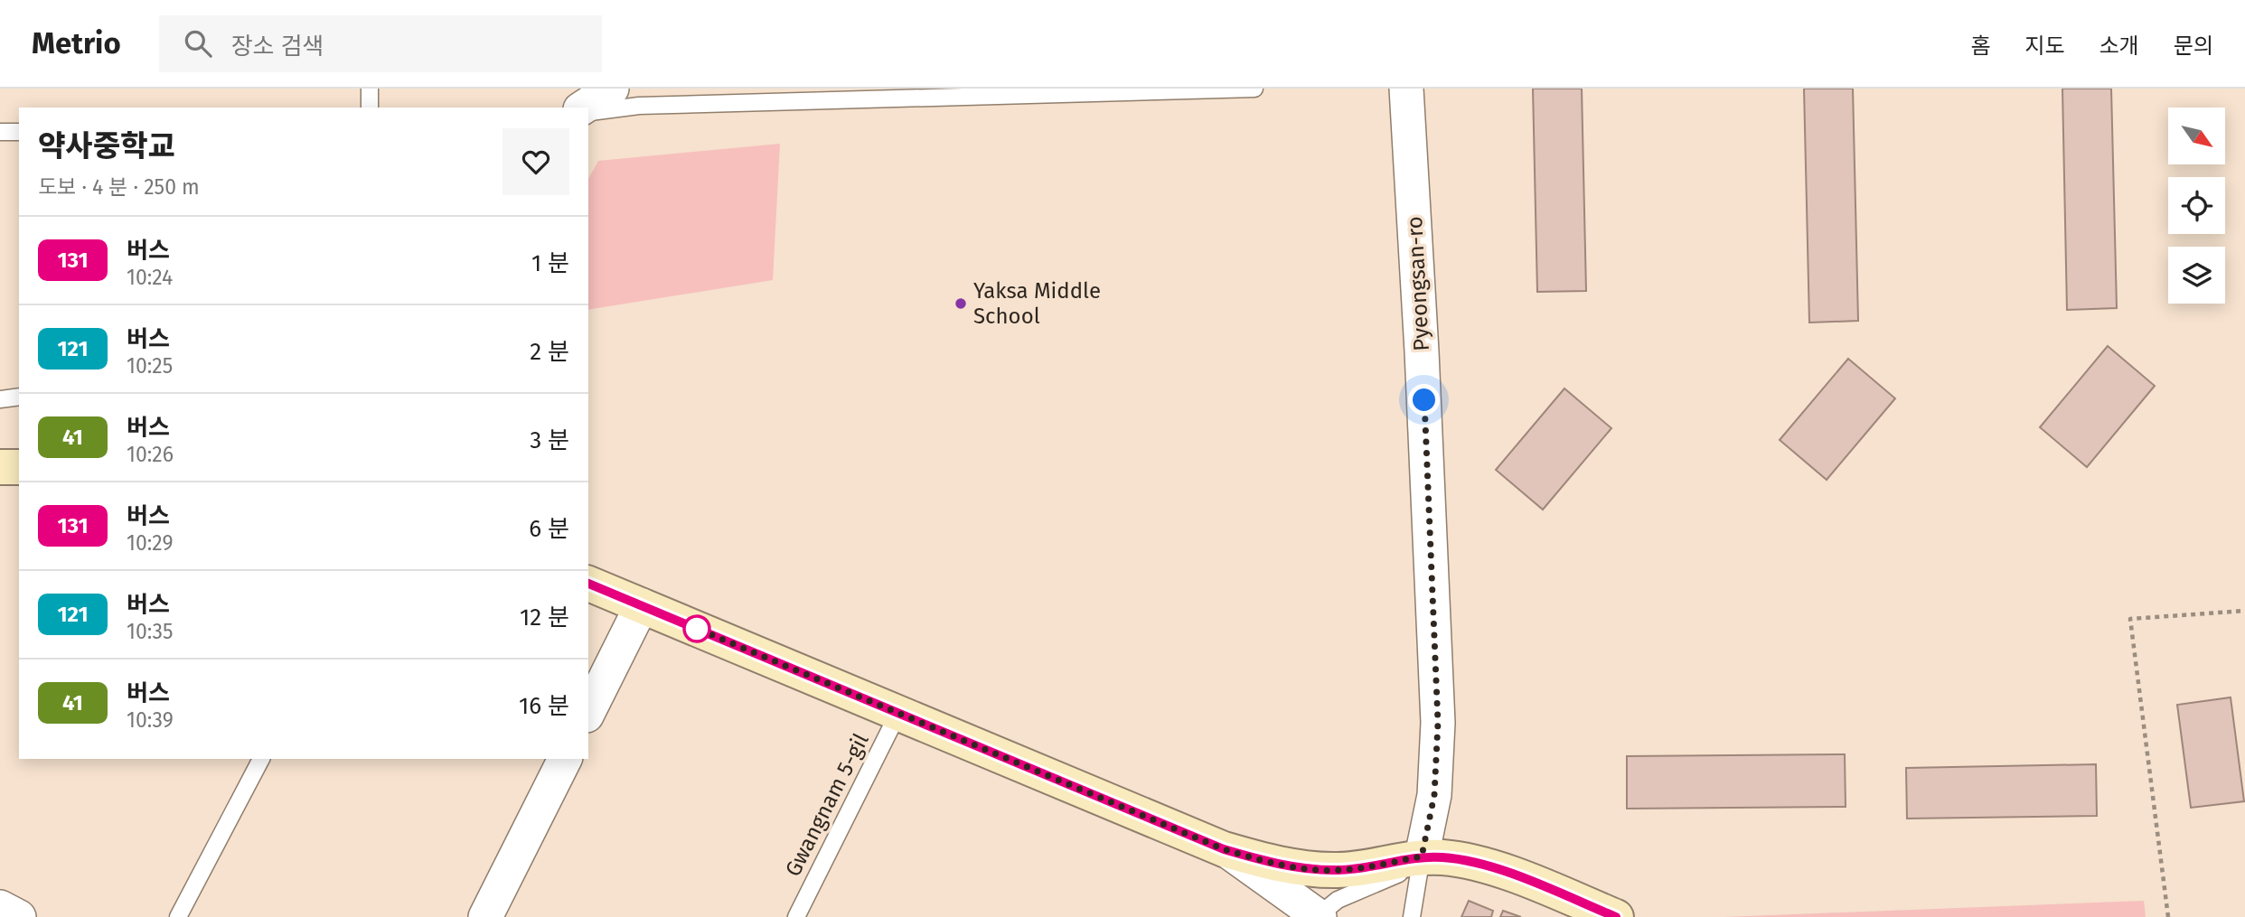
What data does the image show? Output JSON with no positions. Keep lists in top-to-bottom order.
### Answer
{
  "streets": {
    "street": ["Pyeongsan-ro"],
    "lane": ["Gwangnam 5-gil"]
  },
  "places": ["Yaksa Middle School"],
  "lines": ["bus line 131"],
  "north": "bottom right",
  "page": {
    "header": "Metrio",
    "search": "장소 검색",
    "nav": [
      "홈",
      "지도",
      "소개",
      "문의"
    ],
    "heading": ["약사중학교", "도보 · 4 분 · 250 m"],
    "list": [
      {
        "mark": "131",
        "name": "버스",
        "note": "10:24",
        "value": "1 분"
      },
      {
        "mark": "121",
        "name": "버스",
        "note": "10:25",
        "value": "2 분"
      },
      {
        "mark": "41",
        "name": "버스",
        "note": "10:26",
        "value": "3 분"
      },
      {
        "mark": "131",
        "name": "버스",
        "note": "10:29",
        "value": "6 분"
      },
      {
        "mark": "121",
        "name": "버스",
        "note": "10:35",
        "value": "12 분"
      },
      {
        "mark": "41",
        "name": "버스",
        "note": "10:39",
        "value": "16 분"
      }
    ]
  }
}
